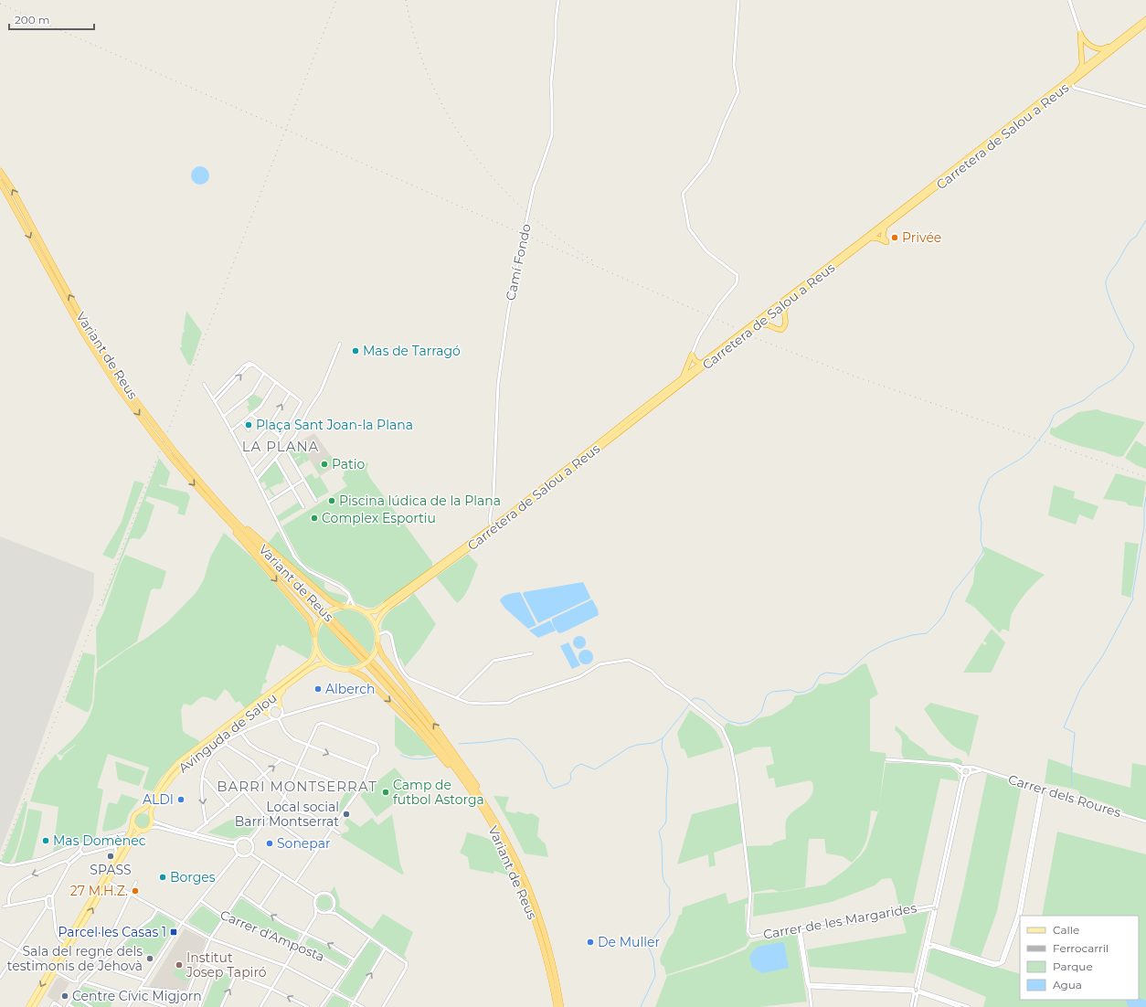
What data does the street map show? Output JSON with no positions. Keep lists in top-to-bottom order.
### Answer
{
  "streets": {
    "highway": ["Carretera de Salou a Reus", "Variant de Reus"],
    "main road": ["Avinguda de Salou"],
    "street": [
      "Camí Fondo",
      "Carrer dels Roures",
      "Carrer de les Margarides",
      "Carrer d'Amposta"
    ]
  },
  "districts": ["LA PLANA", "BARRI MONTSERRAT"],
  "places": {
    "other": [
      "Privée",
      "Mas de Tarragó",
      "Plaça Sant Joan-la Plana",
      "Patio",
      "Piscina lúdica de la Plana",
      "Complex Esportiu",
      "Alberch",
      "Camp de futbol Astorga",
      "ALDI",
      "Local social Barri Montserrat",
      "Mas Domènec",
      "Sonepar",
      "SPASS",
      "Borges",
      "27 M.H.Z.",
      "De Muller",
      "Sala del regne dels testimonis de Jehovà",
      "Institut Josep Tapiró",
      "Centre Cívic Migjorn"
    ],
    "transit": ["Parcel·les Casas 1"]
  },
  "legend": [
    "Calle",
    "Ferrocarril",
    "Parque",
    "Agua"
  ],
  "scale_bar": "200 m"
}
